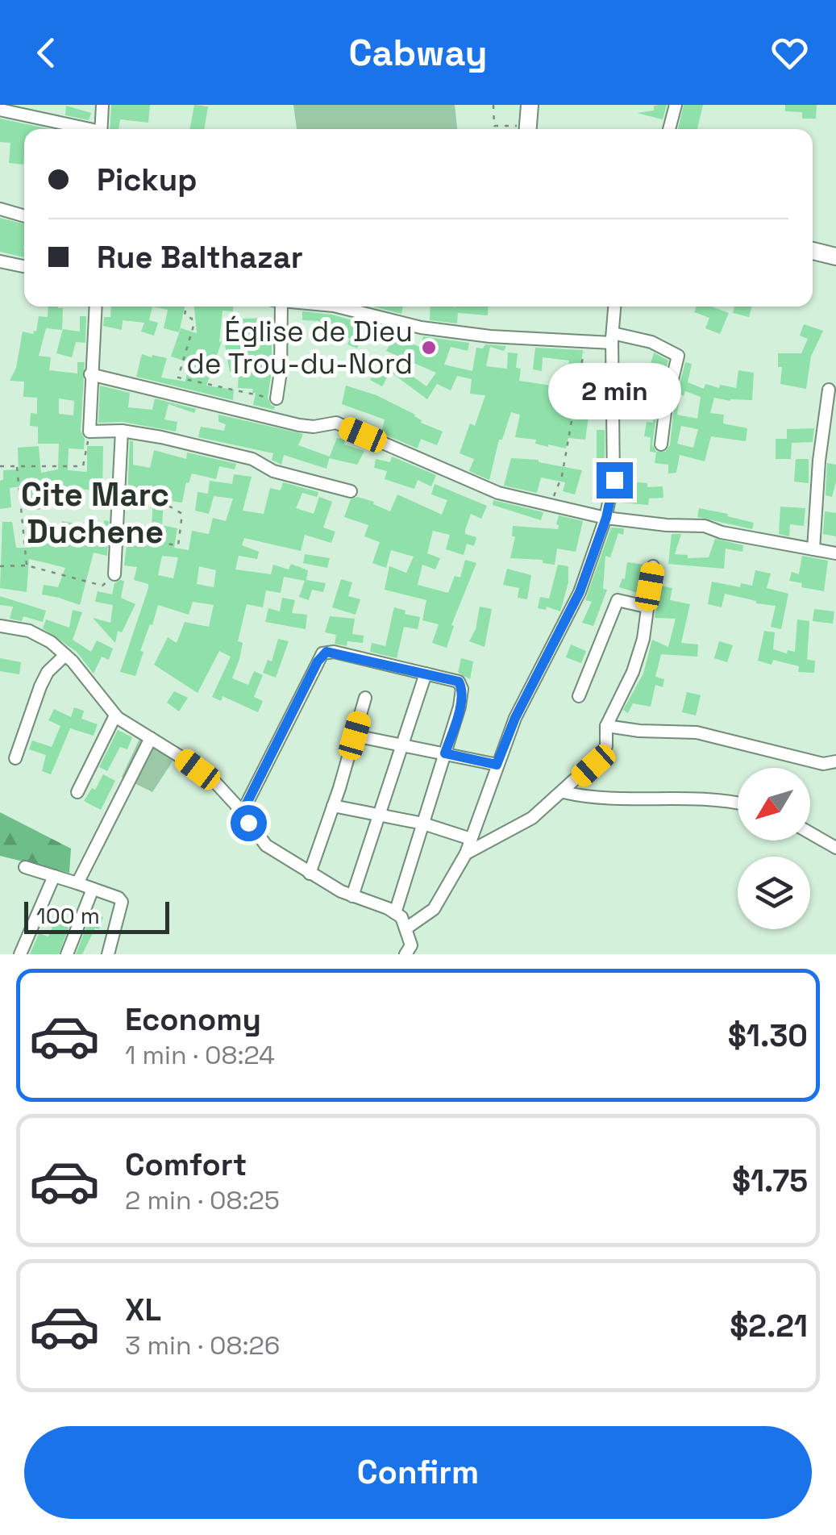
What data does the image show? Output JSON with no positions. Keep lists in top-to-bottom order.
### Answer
{
  "districts": ["Cite Marc Duchene"],
  "places": ["Église de Dieu de Trou-du-Nord"],
  "scale_bar": "100 m",
  "north": "bottom left",
  "page": {
    "header": "Cabway",
    "banner": ["Pickup", "Rue Balthazar"],
    "bubble": "2 min",
    "scale": "100 m",
    "list": [
      {
        "name": "Economy",
        "note": "1 min · 08:24",
        "value": "$1.30"
      },
      {
        "name": "Comfort",
        "note": "2 min · 08:25",
        "value": "$1.75"
      },
      {
        "name": "XL",
        "note": "3 min · 08:26",
        "value": "$2.21"
      }
    ],
    "buttons": "Confirm"
  }
}
